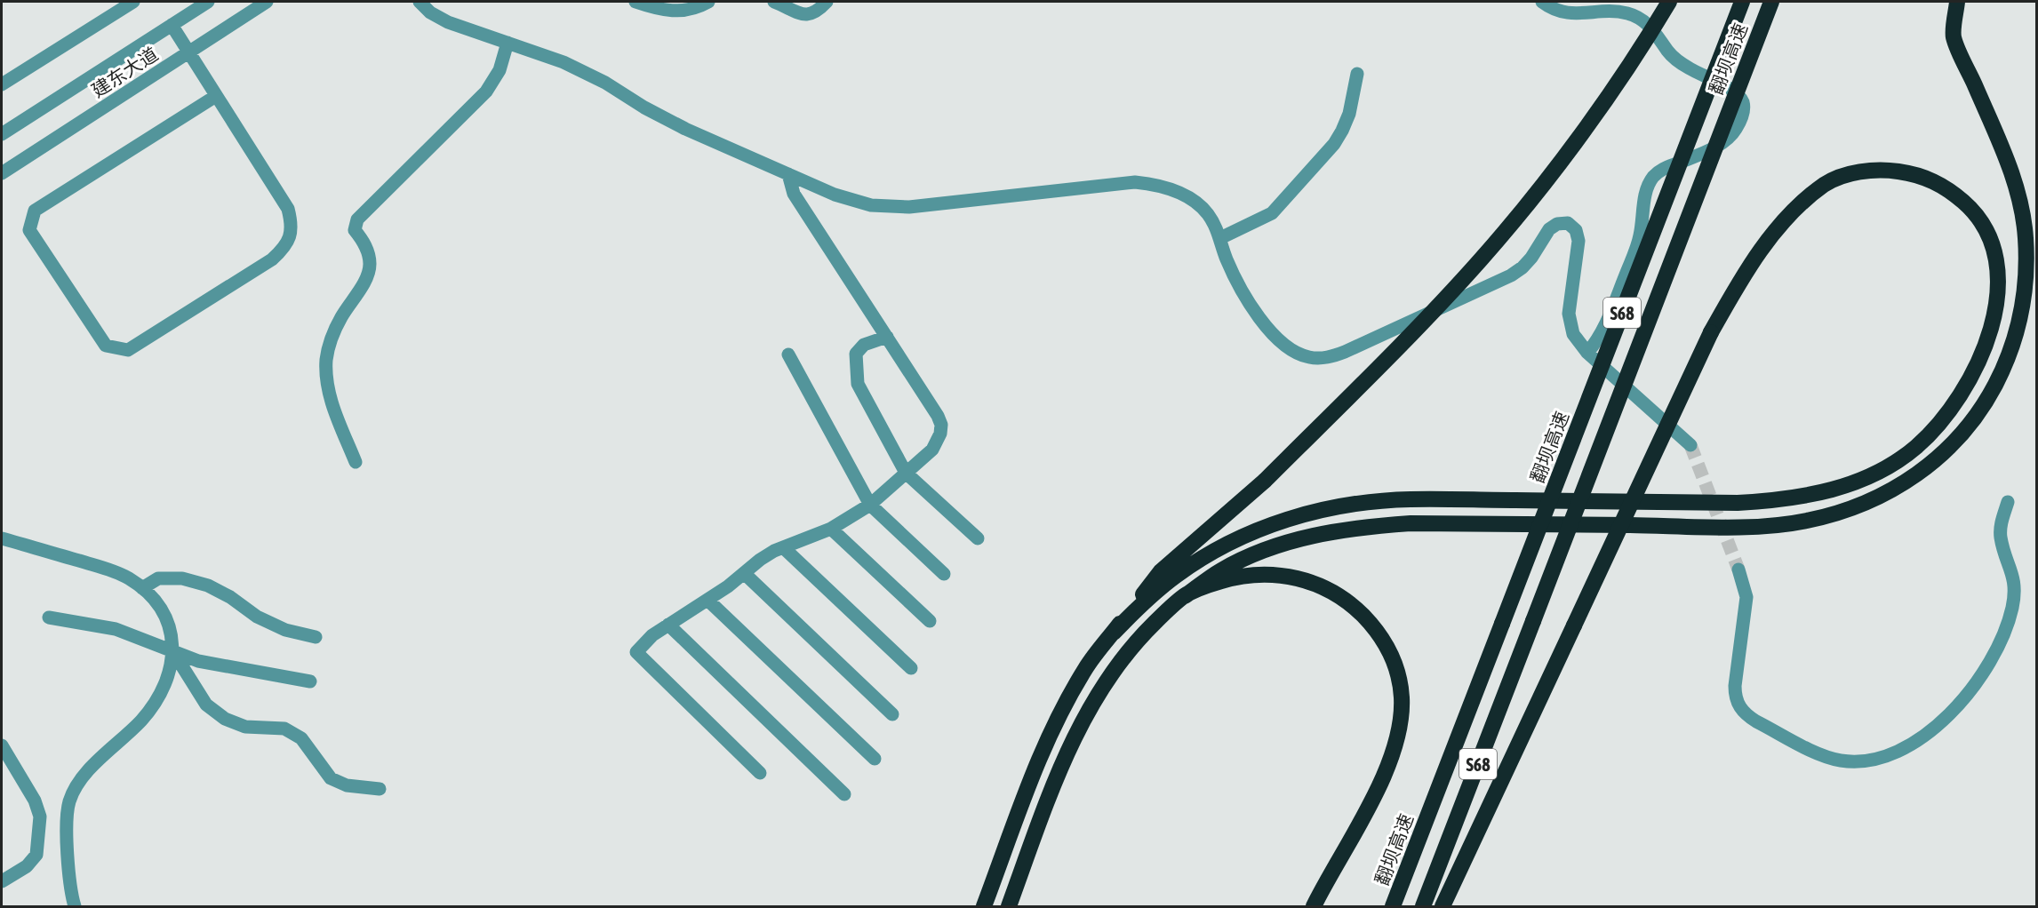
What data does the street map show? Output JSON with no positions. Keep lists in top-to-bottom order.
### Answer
{
  "streets": {
    "highway": ["翻坝高速", "S68"],
    "street": ["建东大道"]
  }
}
